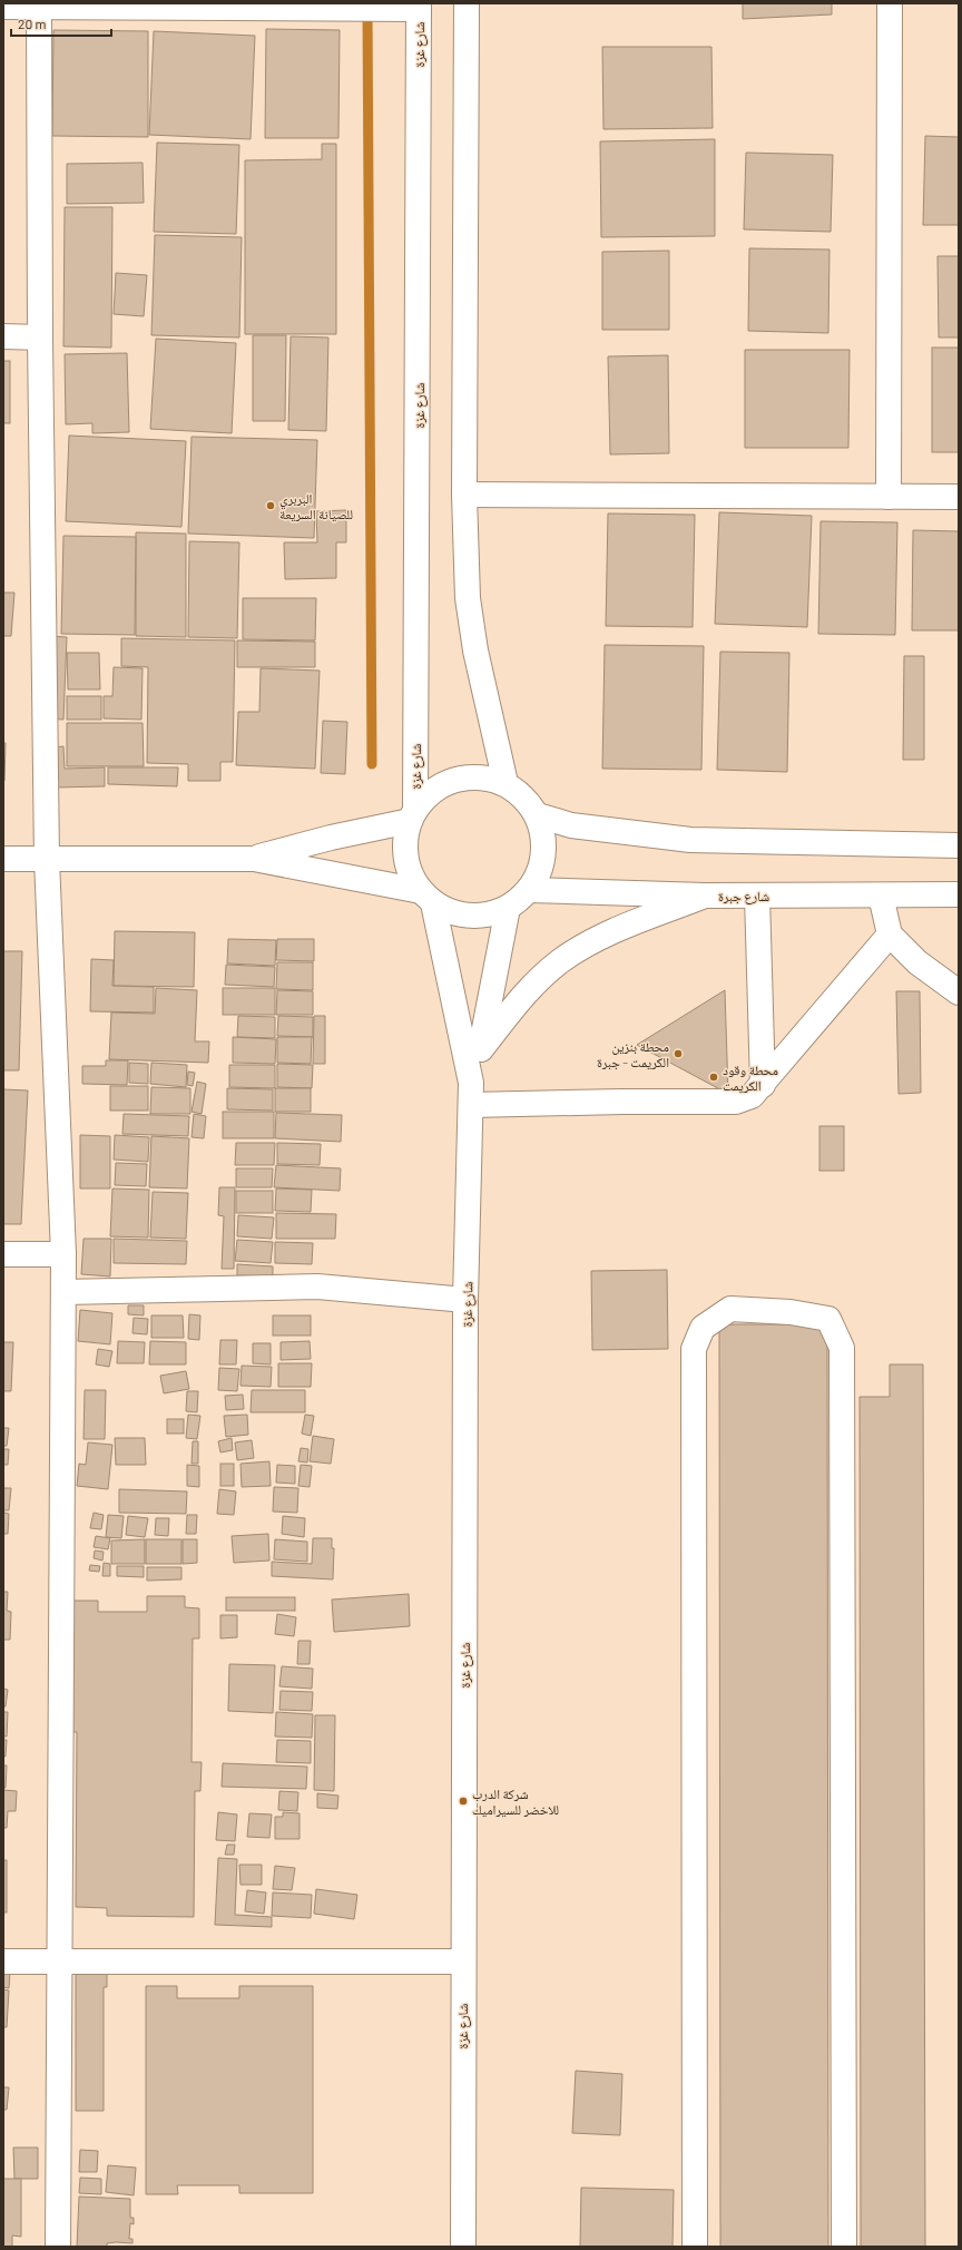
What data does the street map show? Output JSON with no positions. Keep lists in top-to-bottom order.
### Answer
{
  "streets": {
    "street": ["شارع غزة", "شارع جبرة"]
  },
  "crossings": [
    ["شارع غزة", "شارع جبرة"]
  ],
  "places": [
    "البربري للصيانة السريعة",
    "محطة بنزين الكريمت - جبرة",
    "محطة وقود الكريمت",
    "شركة الدرب للاخضر للسيراميك"
  ],
  "scale_bar": "20 m"
}
